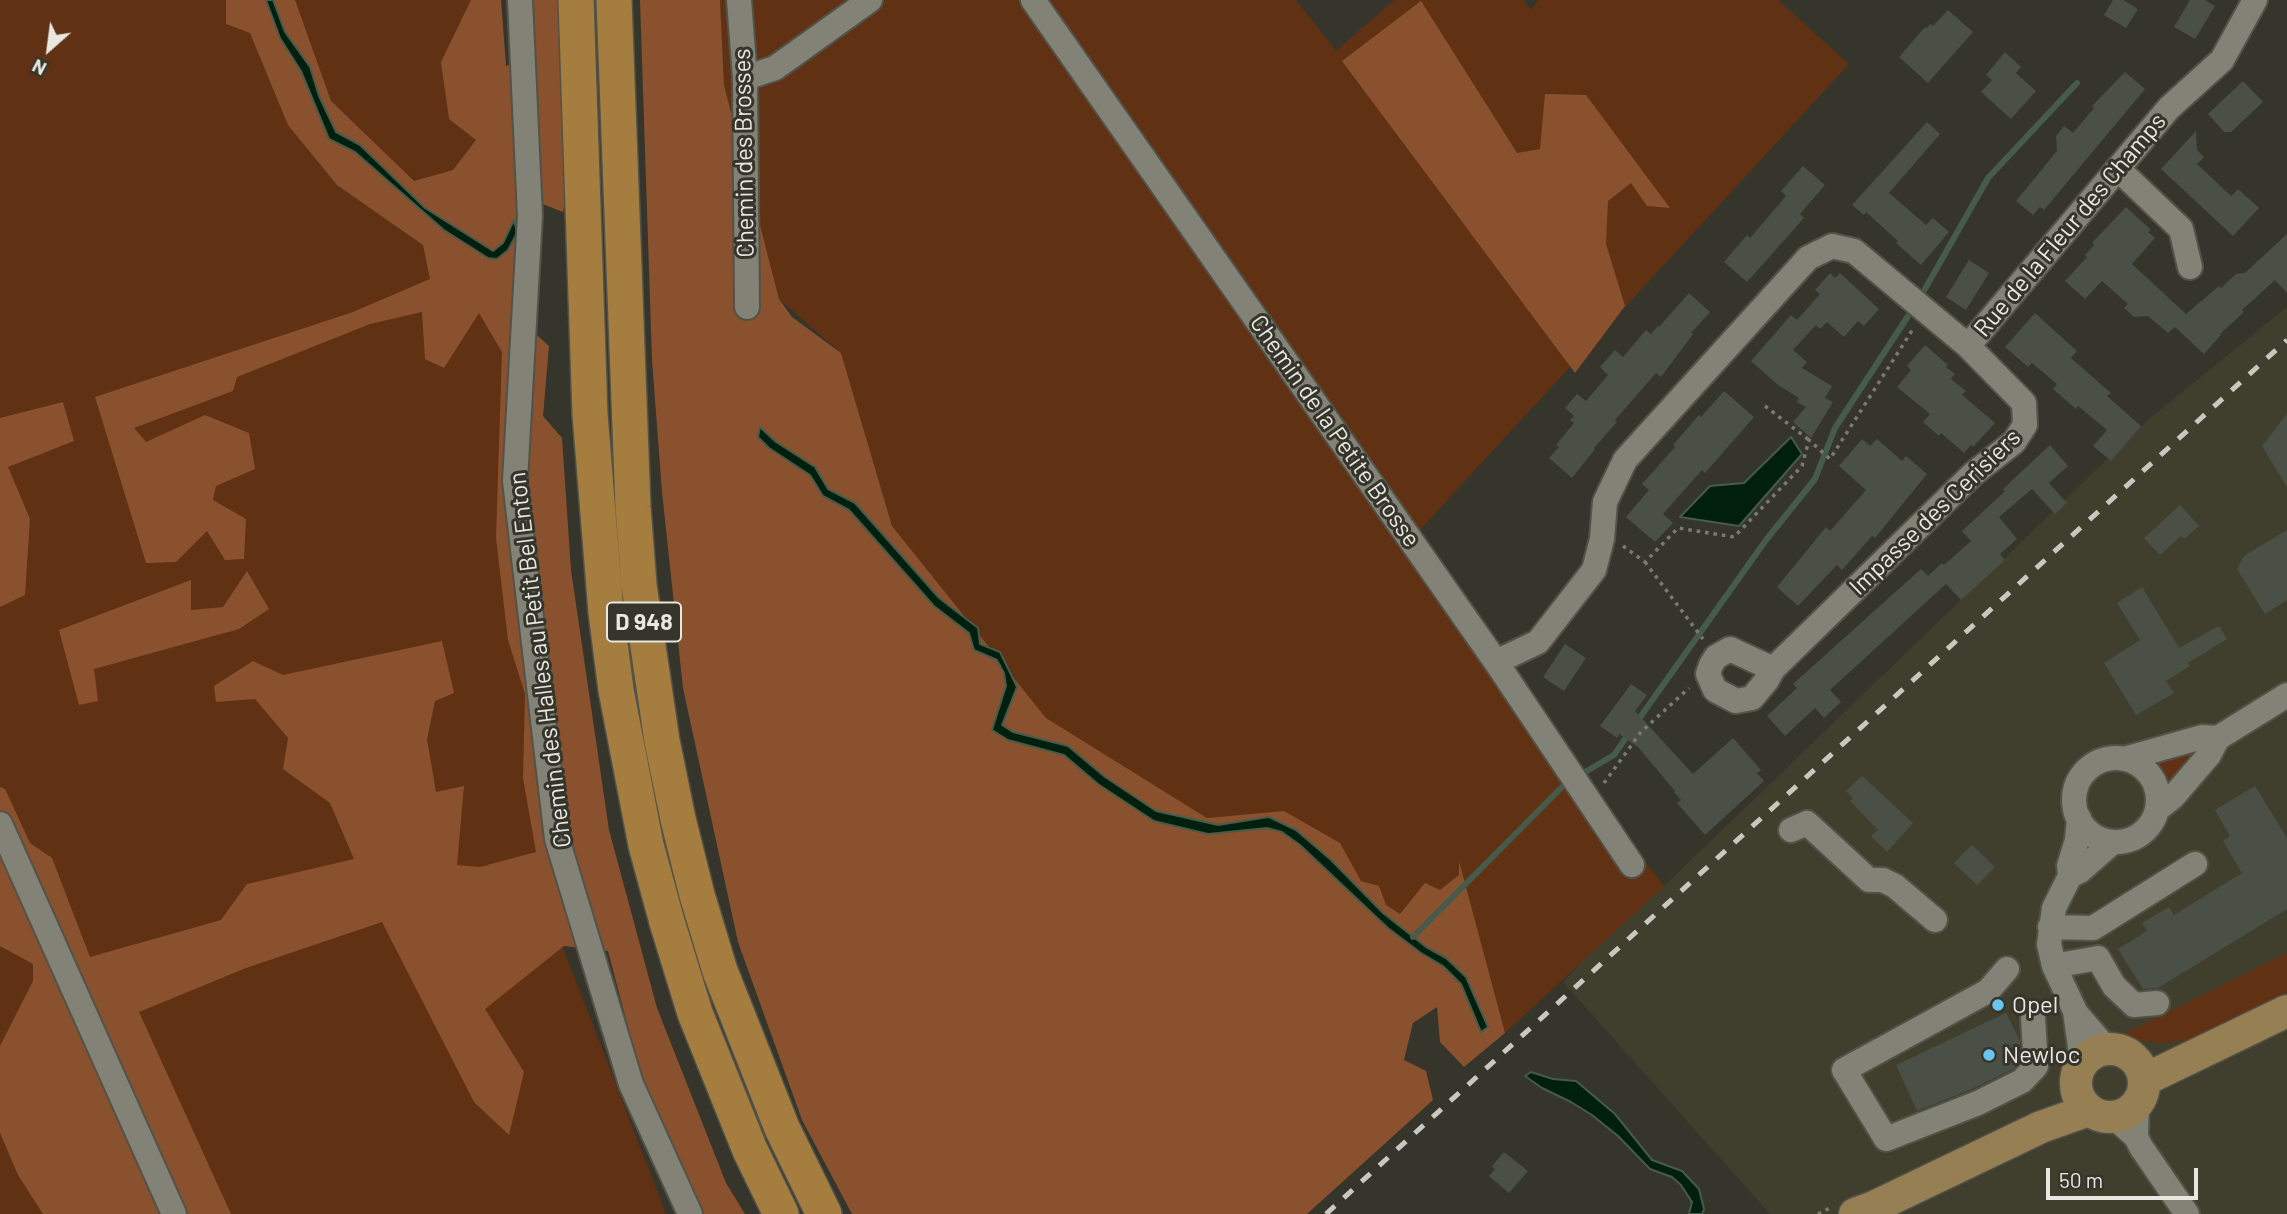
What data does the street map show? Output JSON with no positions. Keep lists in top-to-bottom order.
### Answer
{
  "streets": {
    "highway": ["D 948"],
    "street": [
      "Chemin des Brosses",
      "Rue de la Fleur des Champs",
      "Chemin de la Petite Brosse",
      "Impasse des Cerisiers",
      "Chemin des Halles au Petit Bel Enton"
    ]
  },
  "crossings": [
    ["Rue de la Fleur des Champs", "Chemin de la Petite Brosse"],
    ["Rue de la Fleur des Champs", "Impasse des Cerisiers"]
  ],
  "places": ["Opel", "Newloc"],
  "scale_bar": "50 m",
  "north": "bottom left"
}
